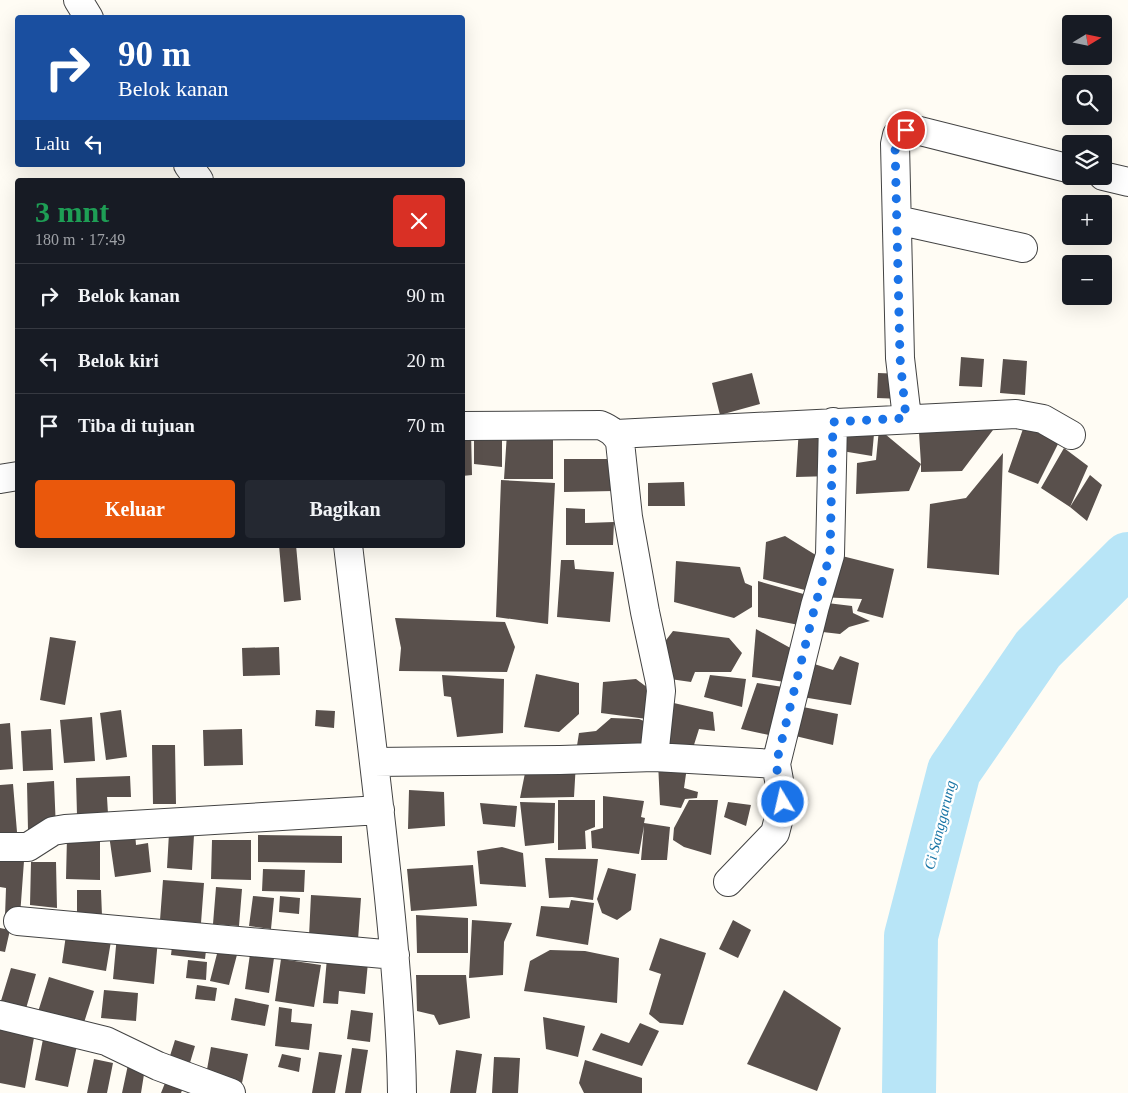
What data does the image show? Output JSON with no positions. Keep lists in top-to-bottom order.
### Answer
{
  "water": ["Ci Sanggarung"],
  "north": "right",
  "page": {
    "map_buttons": ["+", "−"],
    "turn": ["90 m", "Belok kanan"],
    "then": "Lalu",
    "heading": ["3 mnt", "180 m · 17:49"],
    "list": [
      {
        "name": "Belok kanan",
        "value": "90 m"
      },
      {
        "name": "Belok kiri",
        "value": "20 m"
      },
      {
        "name": "Tiba di tujuan",
        "value": "70 m"
      }
    ],
    "buttons": ["Keluar", "Bagikan"]
  }
}
